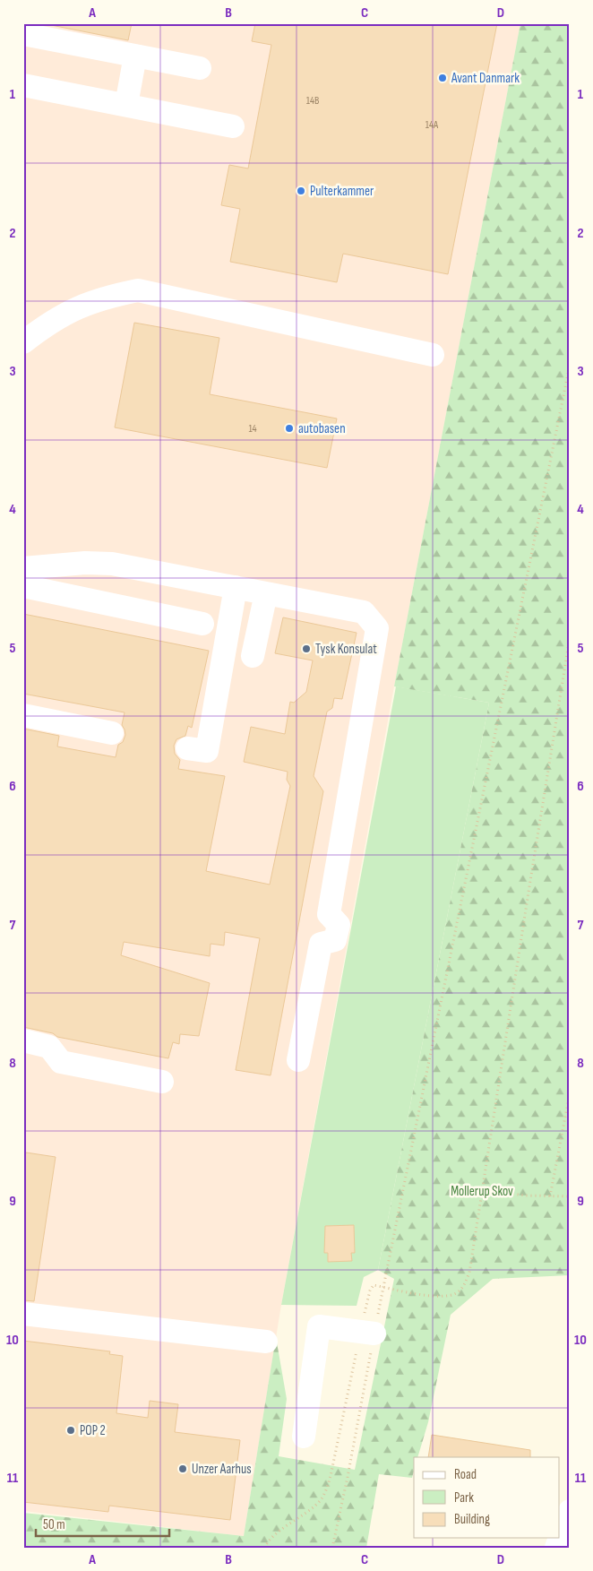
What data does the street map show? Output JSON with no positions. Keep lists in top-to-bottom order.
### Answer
{
  "parks": ["Mollerup Skov"],
  "places": [
    "Avant Danmark",
    "Pulterkammer",
    "autobasen",
    "Tysk Konsulat",
    "POP 2",
    "Unzer Aarhus"
  ],
  "house_numbers": ["14B", "14A", "14"],
  "legend": ["Road", "Park", "Building"],
  "scale_bar": "50 m",
  "grid": {
    "columns": [
      "A",
      "B",
      "C",
      "D"
    ],
    "rows": [
      "1",
      "2",
      "3",
      "4",
      "5",
      "6",
      "7",
      "8",
      "9",
      "10",
      "11"
    ]
  }
}
